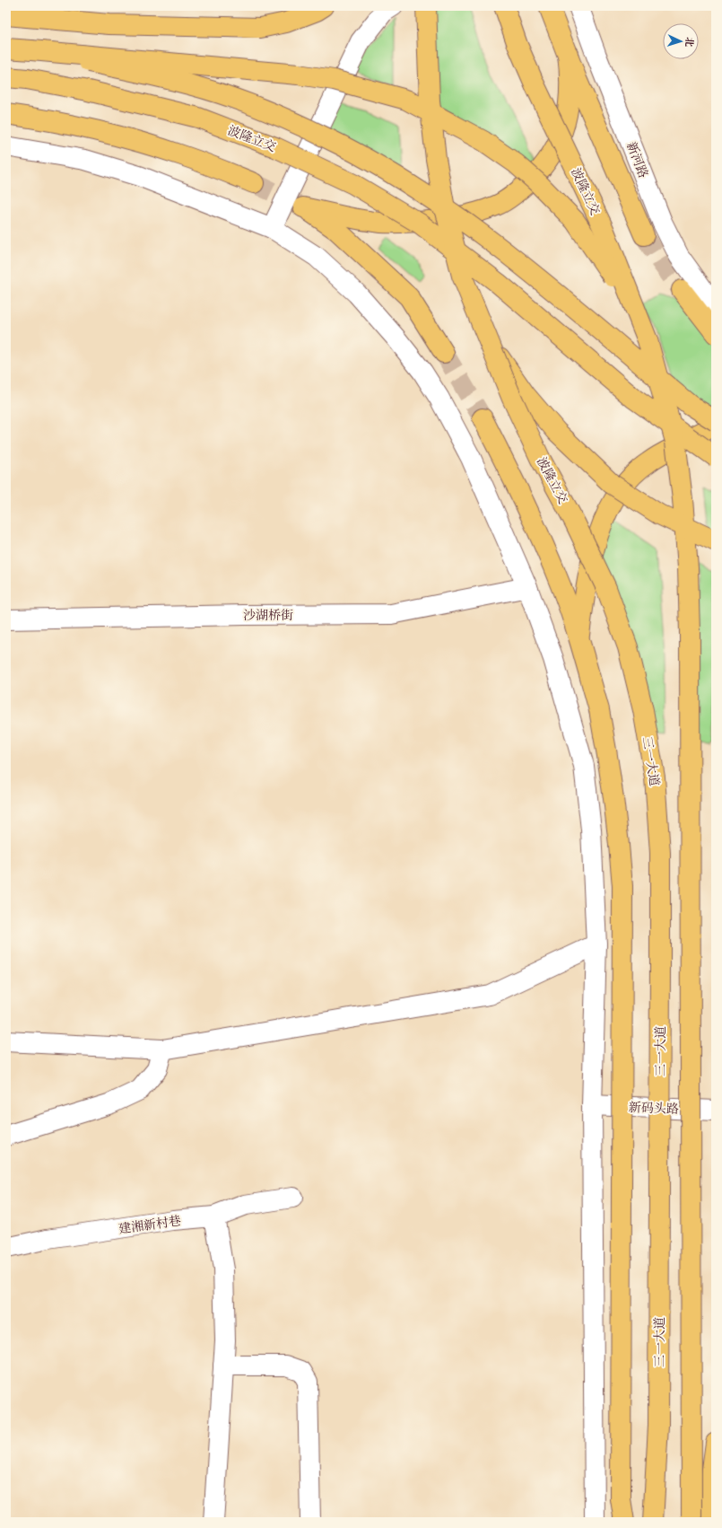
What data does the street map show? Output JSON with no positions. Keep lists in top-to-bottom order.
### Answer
{
  "streets": {
    "main road": ["波隆立交", "三一大道"],
    "street": [
      "新河路",
      "沙湖桥街",
      "新码头路",
      "建湘新村巷"
    ]
  },
  "crossings": [
    ["波隆立交", "三一大道"]
  ],
  "north": "right"
}
